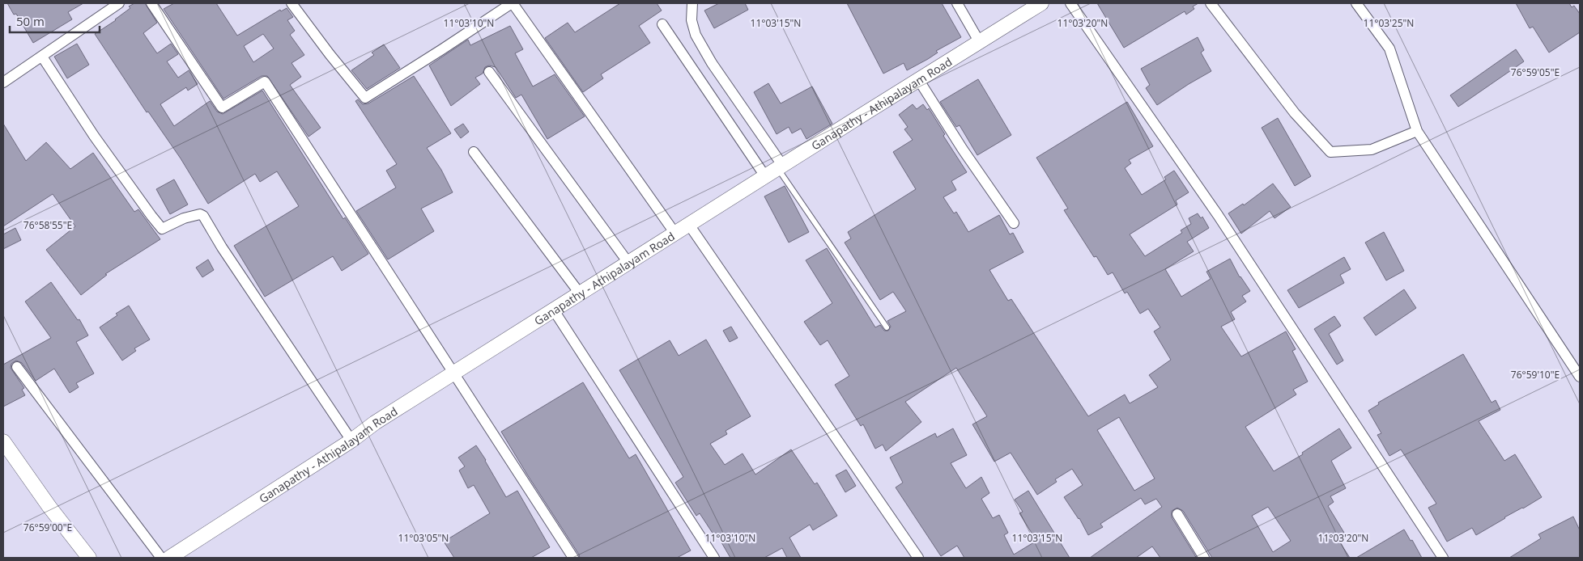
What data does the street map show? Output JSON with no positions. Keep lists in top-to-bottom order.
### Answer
{
  "streets": {
    "main road": ["Ganapathy - Athipalayam Road"]
  },
  "scale_bar": "50 m",
  "coordinates": [
    "11°03'25\"N",
    "11°03'10\"N",
    "11°03'15\"N",
    "11°03'20\"N",
    "76°59'05\"E",
    "76°58'55\"E",
    "76°59'10\"E",
    "76°59'00\"E",
    "11°03'05\"N"
  ]
}
